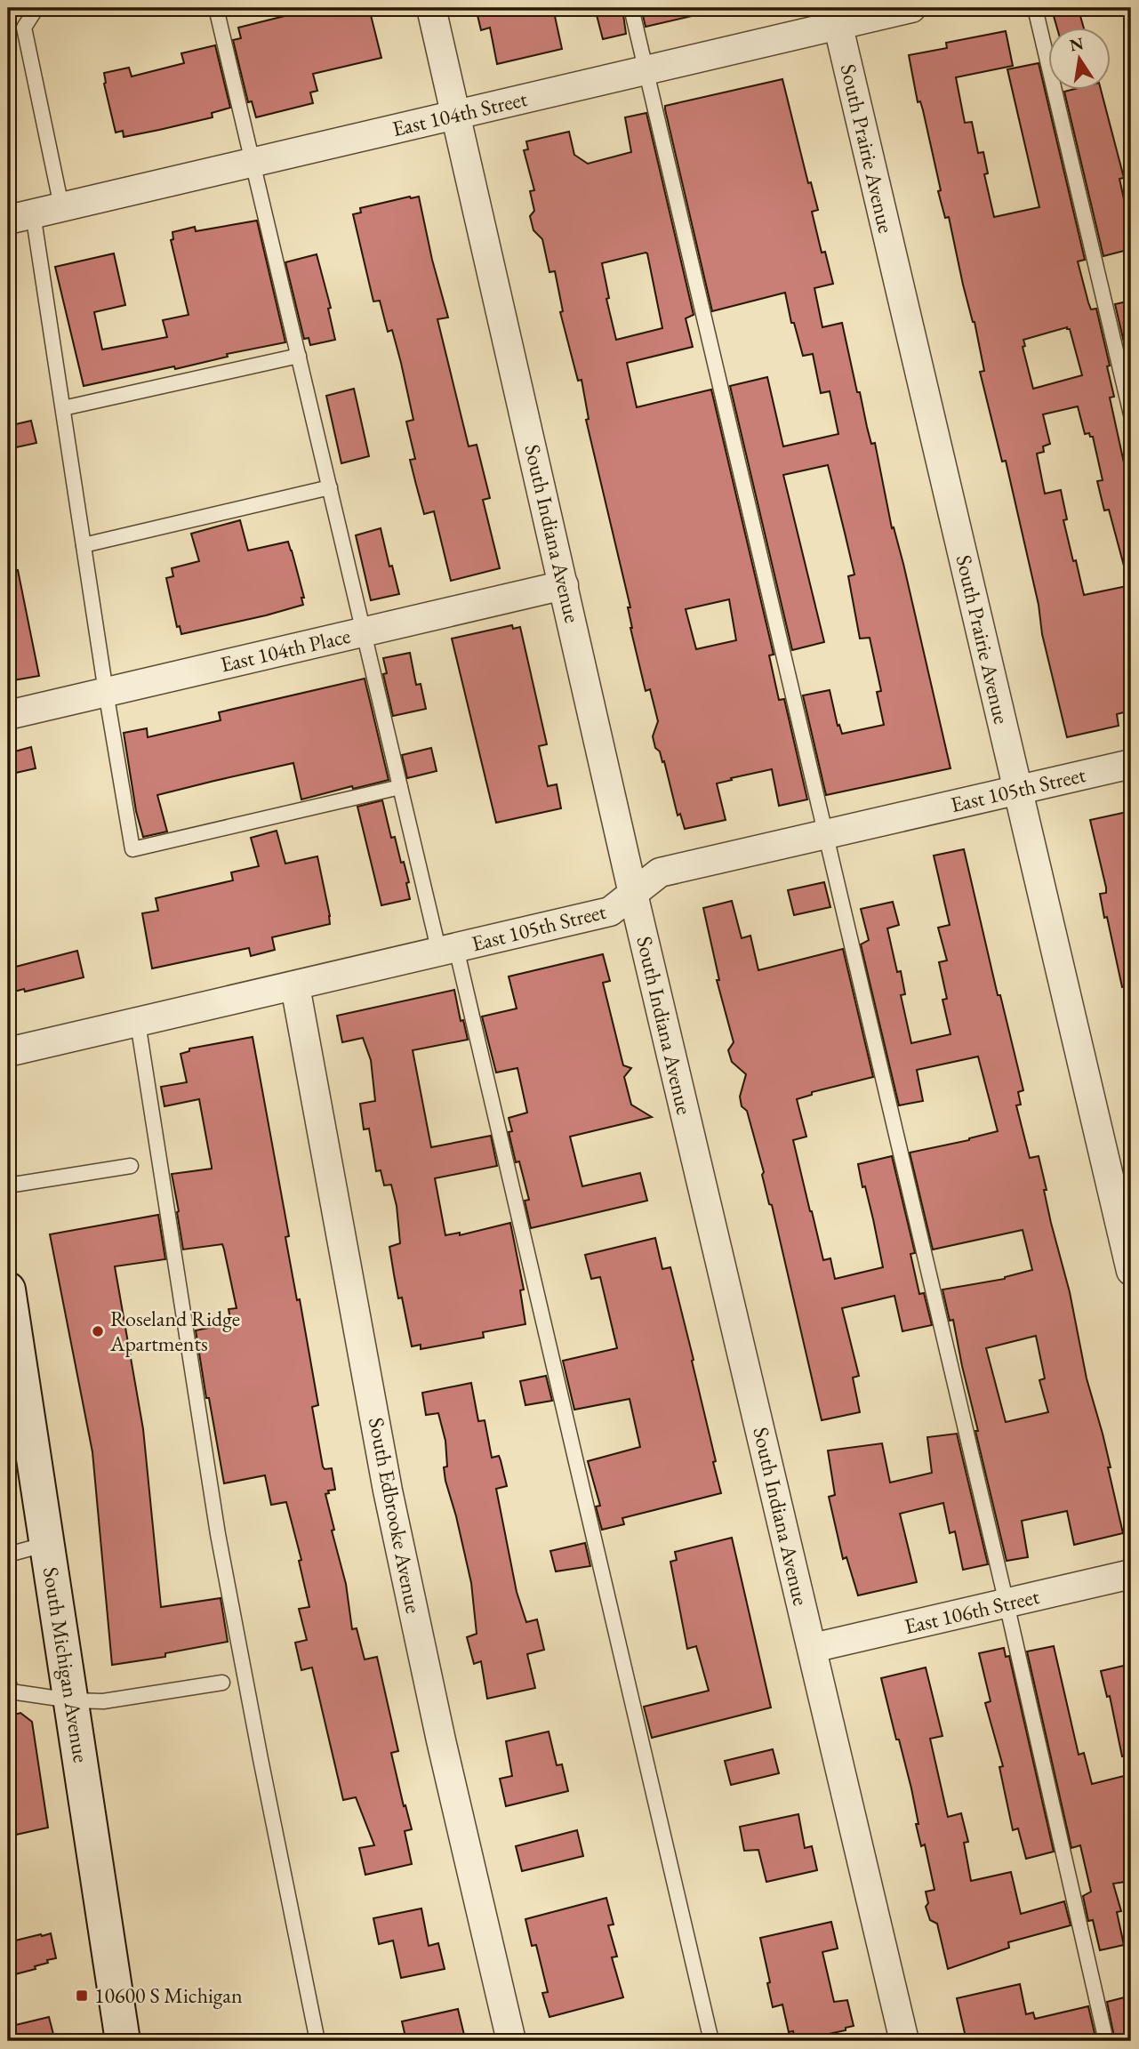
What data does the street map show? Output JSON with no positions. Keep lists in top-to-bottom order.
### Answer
{
  "streets": {
    "main road": ["South Michigan Avenue"],
    "street": [
      "East 104th Street",
      "South Prairie Avenue",
      "South Indiana Avenue",
      "East 104th Place",
      "East 105th Street",
      "South Edbrooke Avenue",
      "East 106th Street"
    ]
  },
  "crossings": [
    ["East 104th Street", "South Prairie Avenue"],
    ["East 104th Street", "South Indiana Avenue"],
    ["South Prairie Avenue", "East 105th Street"],
    ["South Indiana Avenue", "East 104th Place"],
    ["South Indiana Avenue", "East 105th Street"],
    ["South Indiana Avenue", "East 106th Street"],
    ["East 105th Street", "South Edbrooke Avenue"]
  ],
  "places": {
    "other": ["Roseland Ridge Apartments"],
    "transit": ["10600 S Michigan"]
  },
  "north": "top"
}
